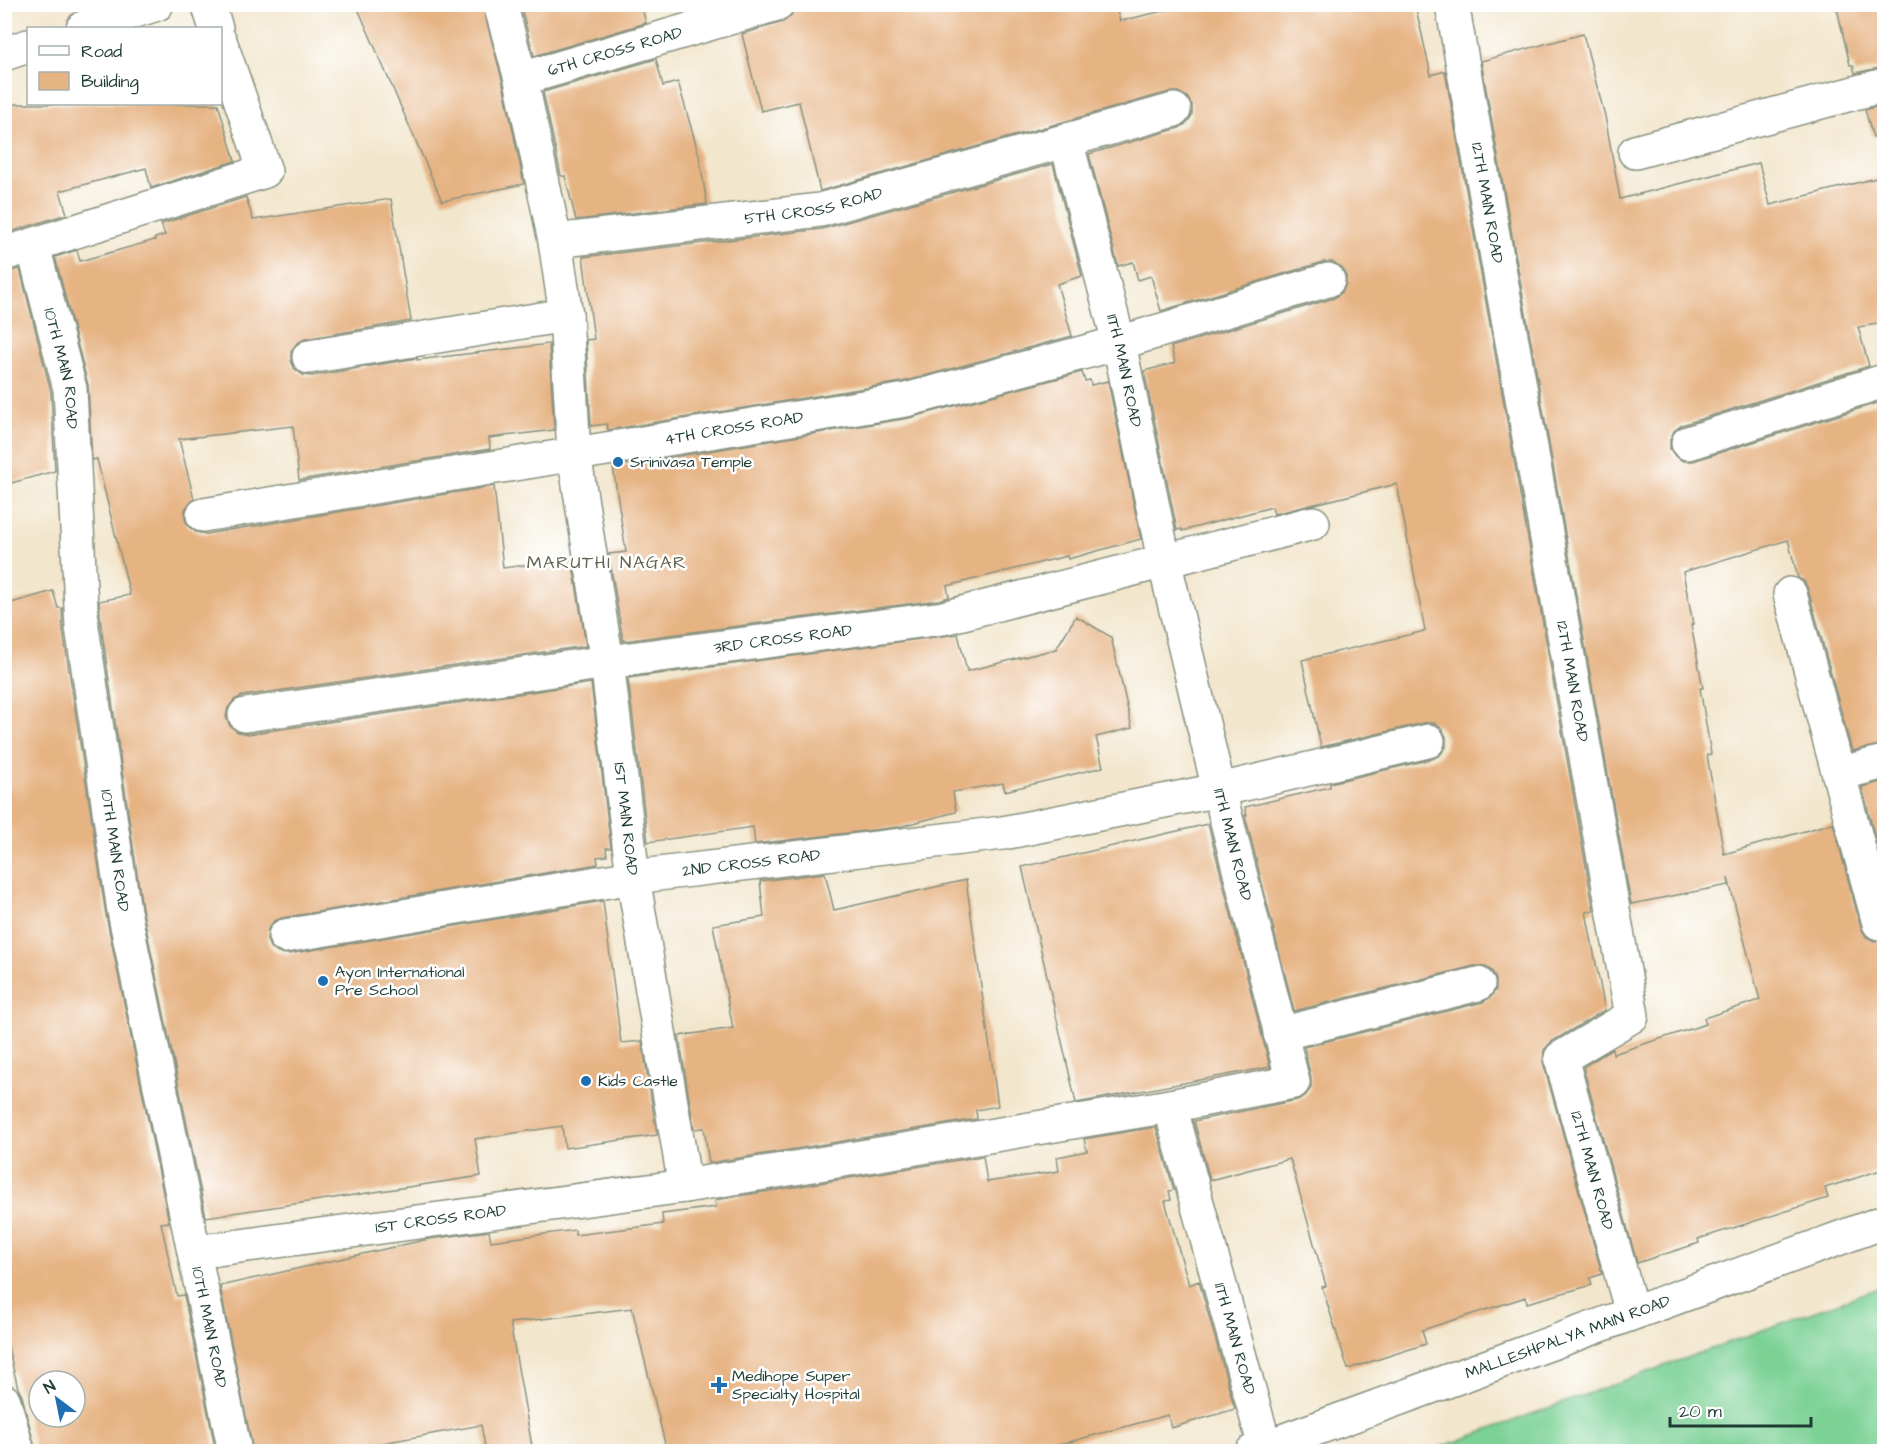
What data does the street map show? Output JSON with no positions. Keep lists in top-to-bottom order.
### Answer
{
  "streets": {
    "street": [
      "6TH CROSS ROAD",
      "12TH MAIN ROAD",
      "5TH CROSS ROAD",
      "10TH MAIN ROAD",
      "11TH MAIN ROAD",
      "4TH CROSS ROAD",
      "3RD CROSS ROAD",
      "1ST MAIN ROAD",
      "2ND CROSS ROAD",
      "1ST CROSS ROAD",
      "MALLESHPALYA MAIN ROAD"
    ]
  },
  "crossings": [
    ["6TH CROSS ROAD", "1ST MAIN ROAD"],
    ["12TH MAIN ROAD", "MALLESHPALYA MAIN ROAD"],
    ["5TH CROSS ROAD", "11TH MAIN ROAD"],
    ["5TH CROSS ROAD", "1ST MAIN ROAD"],
    ["10TH MAIN ROAD", "1ST CROSS ROAD"],
    ["11TH MAIN ROAD", "4TH CROSS ROAD"],
    ["11TH MAIN ROAD", "3RD CROSS ROAD"],
    ["11TH MAIN ROAD", "2ND CROSS ROAD"],
    ["11TH MAIN ROAD", "1ST CROSS ROAD"],
    ["11TH MAIN ROAD", "MALLESHPALYA MAIN ROAD"],
    ["4TH CROSS ROAD", "1ST MAIN ROAD"],
    ["3RD CROSS ROAD", "1ST MAIN ROAD"],
    ["1ST MAIN ROAD", "2ND CROSS ROAD"],
    ["1ST MAIN ROAD", "1ST CROSS ROAD"]
  ],
  "districts": ["MARUTHI NAGAR"],
  "places": {
    "other": ["Srinivasa Temple", "Ayon International Pre School", "Kids Castle"],
    "health": ["Medihope Super Specialty Hospital"]
  },
  "legend": ["Road", "Building"],
  "scale_bar": "20 m",
  "north": "top left"
}
